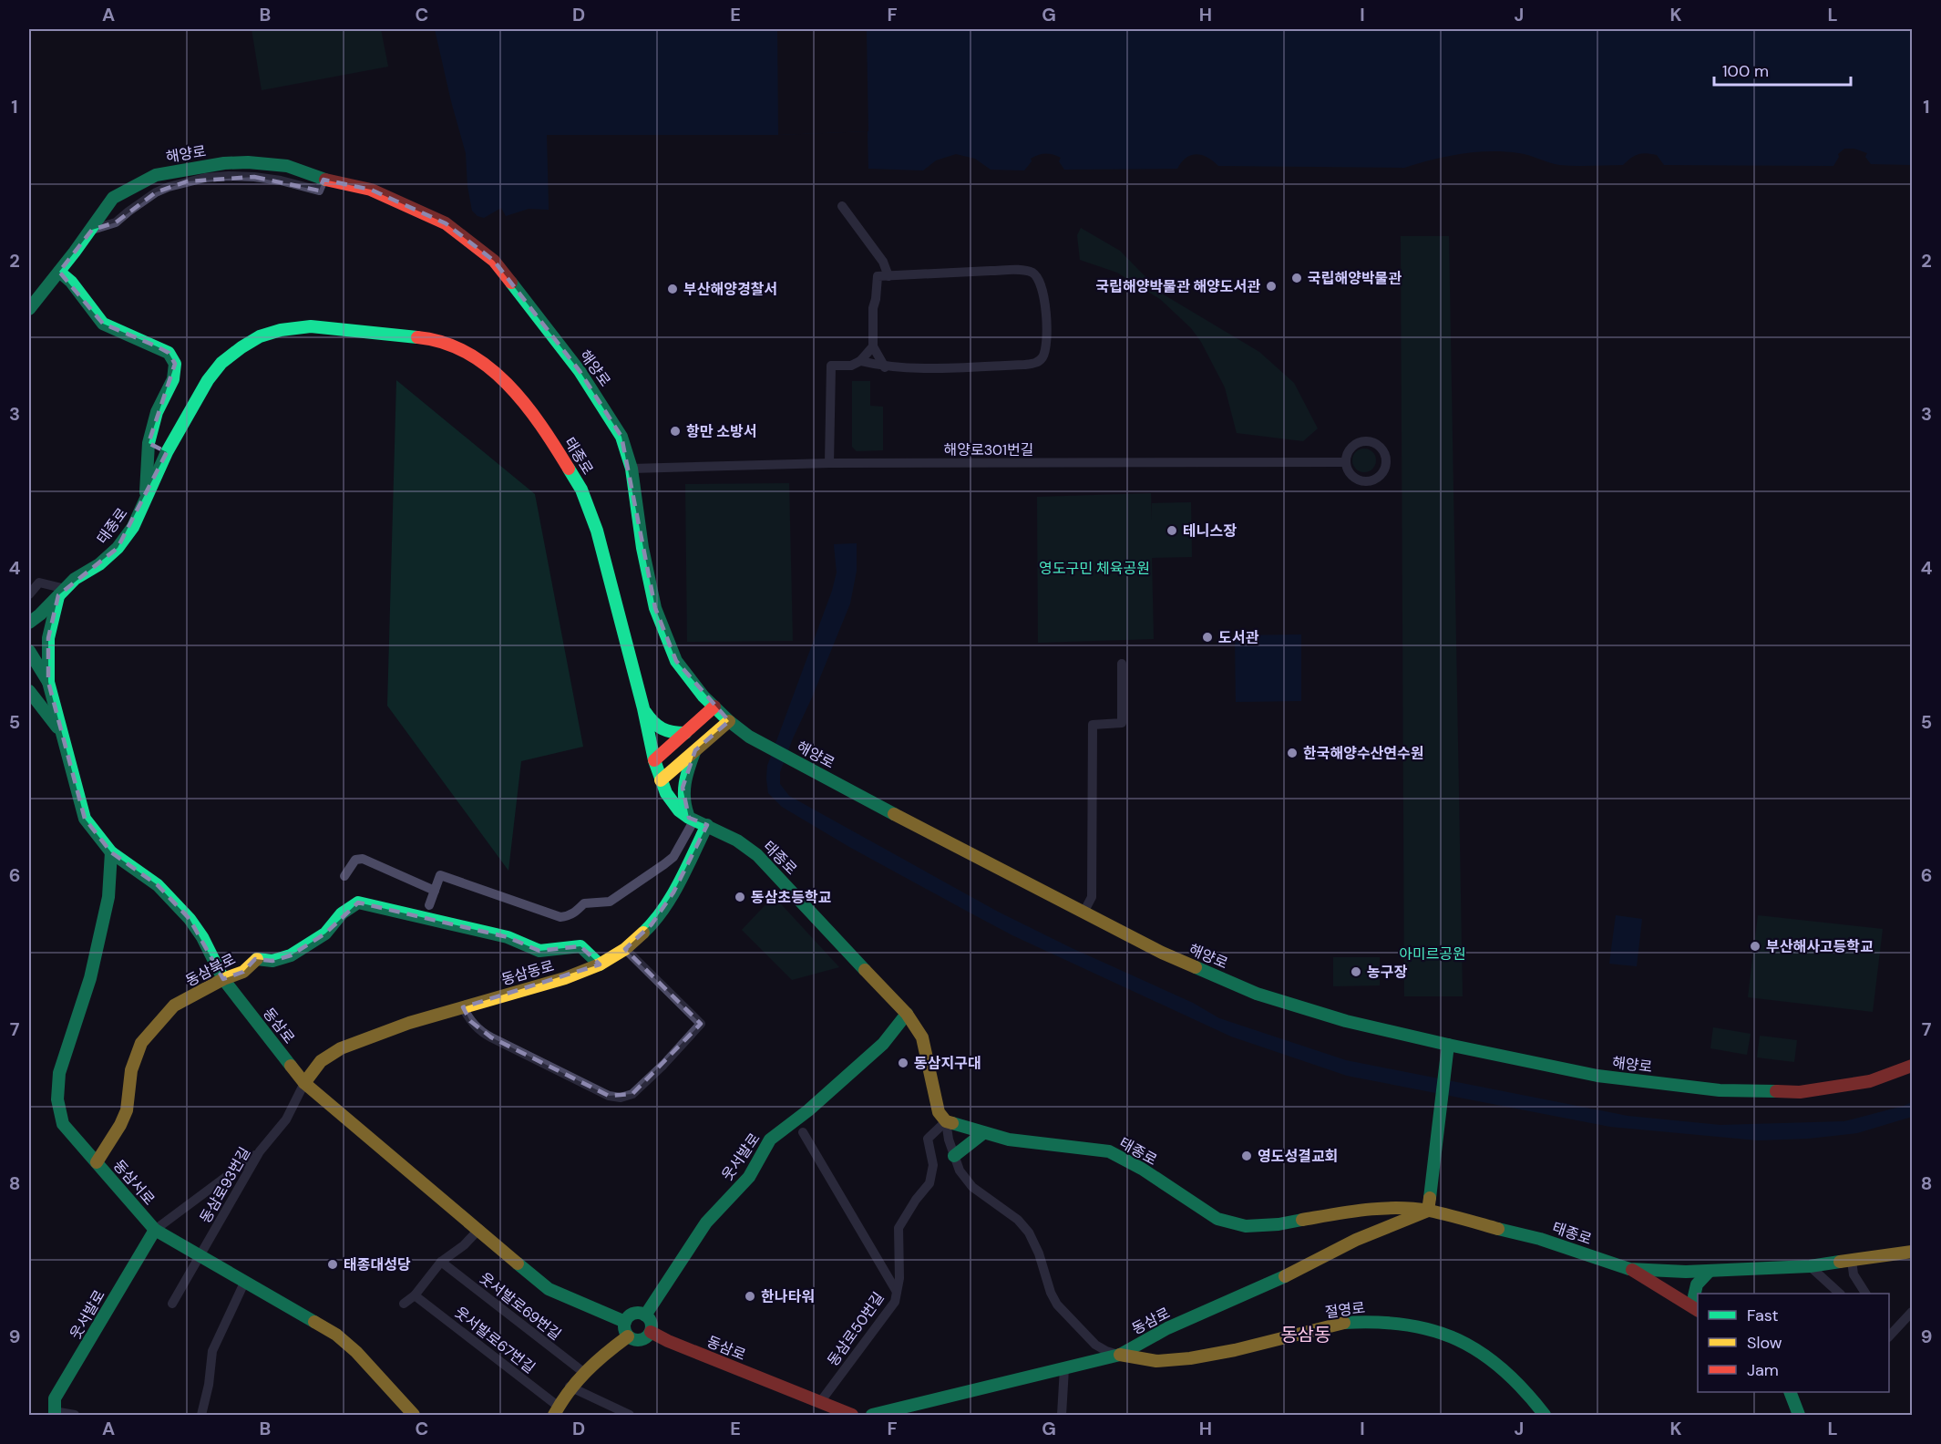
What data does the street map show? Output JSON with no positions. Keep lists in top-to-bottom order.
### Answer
{
  "streets": {
    "main road": [
      "해양로",
      "태종로",
      "동삼북로",
      "동삼동로",
      "동삼로",
      "웃서발로",
      "동삼서로",
      "절영로"
    ],
    "street": [
      "해양로301번길",
      "동삼로93번길",
      "웃서발로69번길",
      "동삼로50번길",
      "웃서발로67번길"
    ]
  },
  "crossings": [
    ["해양로", "해양로301번길"],
    ["태종로", "동삼동로"],
    ["태종로", "동삼로"],
    ["태종로", "웃서발로"],
    ["태종로", "동삼로50번길"],
    ["동삼북로", "동삼동로"],
    ["동삼북로", "동삼로"],
    ["동삼북로", "동삼서로"],
    ["동삼동로", "동삼로"],
    ["동삼동로", "동삼로93번길"],
    ["동삼로", "웃서발로"],
    ["동삼로", "동삼서로"],
    ["동삼로", "동삼로93번길"],
    ["동삼로", "절영로"],
    ["동삼로", "동삼로50번길"],
    ["웃서발로", "동삼서로"],
    ["동삼서로", "동삼로93번길"]
  ],
  "districts": ["동삼동"],
  "parks": ["영도구민 체육공원", "아미르공원"],
  "places": [
    "국립해양박물관",
    "국립해양박물관 해양도서관",
    "부산해양경찰서",
    "항만 소방서",
    "테니스장",
    "도서관",
    "한국해양수산연수원",
    "동삼초등학교",
    "부산해사고등학교",
    "농구장",
    "동삼지구대",
    "영도성결교회",
    "태종대성당",
    "한나타워"
  ],
  "legend": ["Fast", "Slow", "Jam"],
  "scale_bar": "100 m",
  "grid": {
    "columns": [
      "A",
      "B",
      "C",
      "D",
      "E",
      "F",
      "G",
      "H",
      "I",
      "J",
      "K",
      "L"
    ],
    "rows": [
      "1",
      "2",
      "3",
      "4",
      "5",
      "6",
      "7",
      "8",
      "9"
    ]
  }
}
